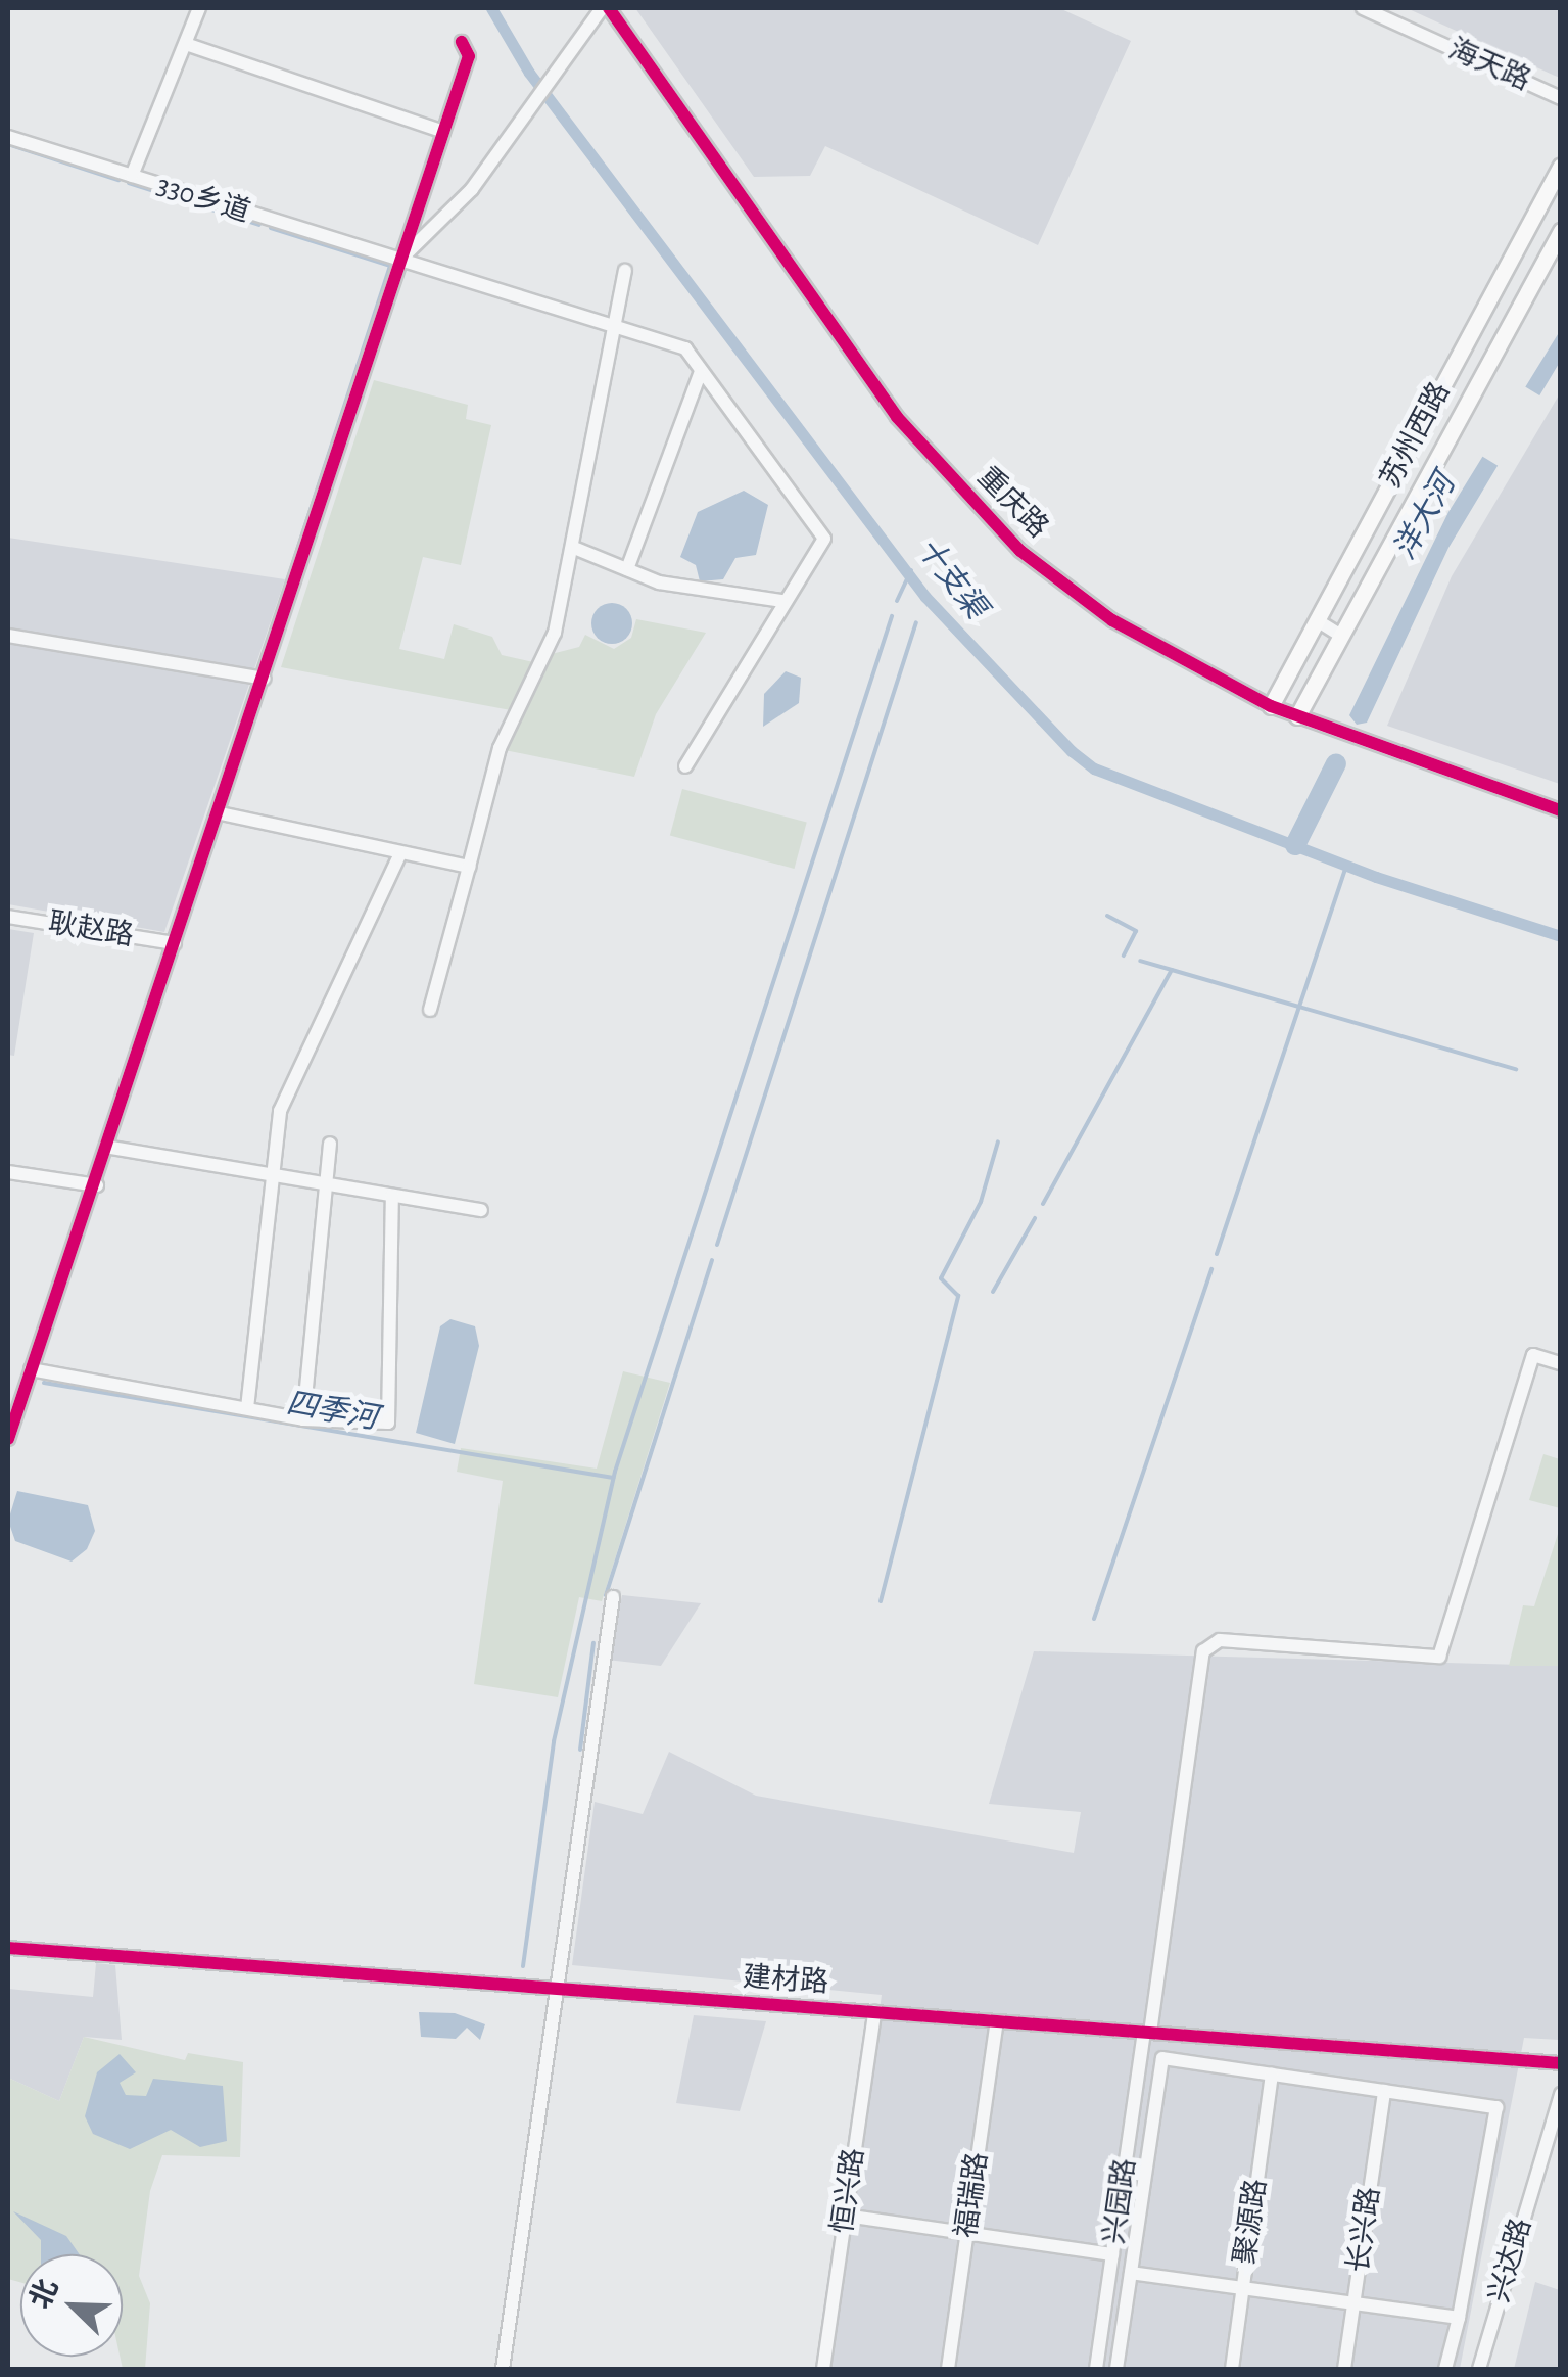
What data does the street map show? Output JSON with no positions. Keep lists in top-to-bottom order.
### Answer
{
  "streets": {
    "main road": ["苏州西路"],
    "street": [
      "海天路",
      "330乡道",
      "重庆路",
      "耿赵路",
      "建材路",
      "恒兴路",
      "福瑞路",
      "兴园路",
      "聚源路",
      "长兴路",
      "兴达路"
    ]
  },
  "crossings": [
    ["苏州西路", "重庆路"],
    ["建材路", "恒兴路"],
    ["建材路", "福瑞路"],
    ["建材路", "兴园路"]
  ],
  "water": ["洋大河", "十支渠", "四季河"],
  "north": "top left"
}
